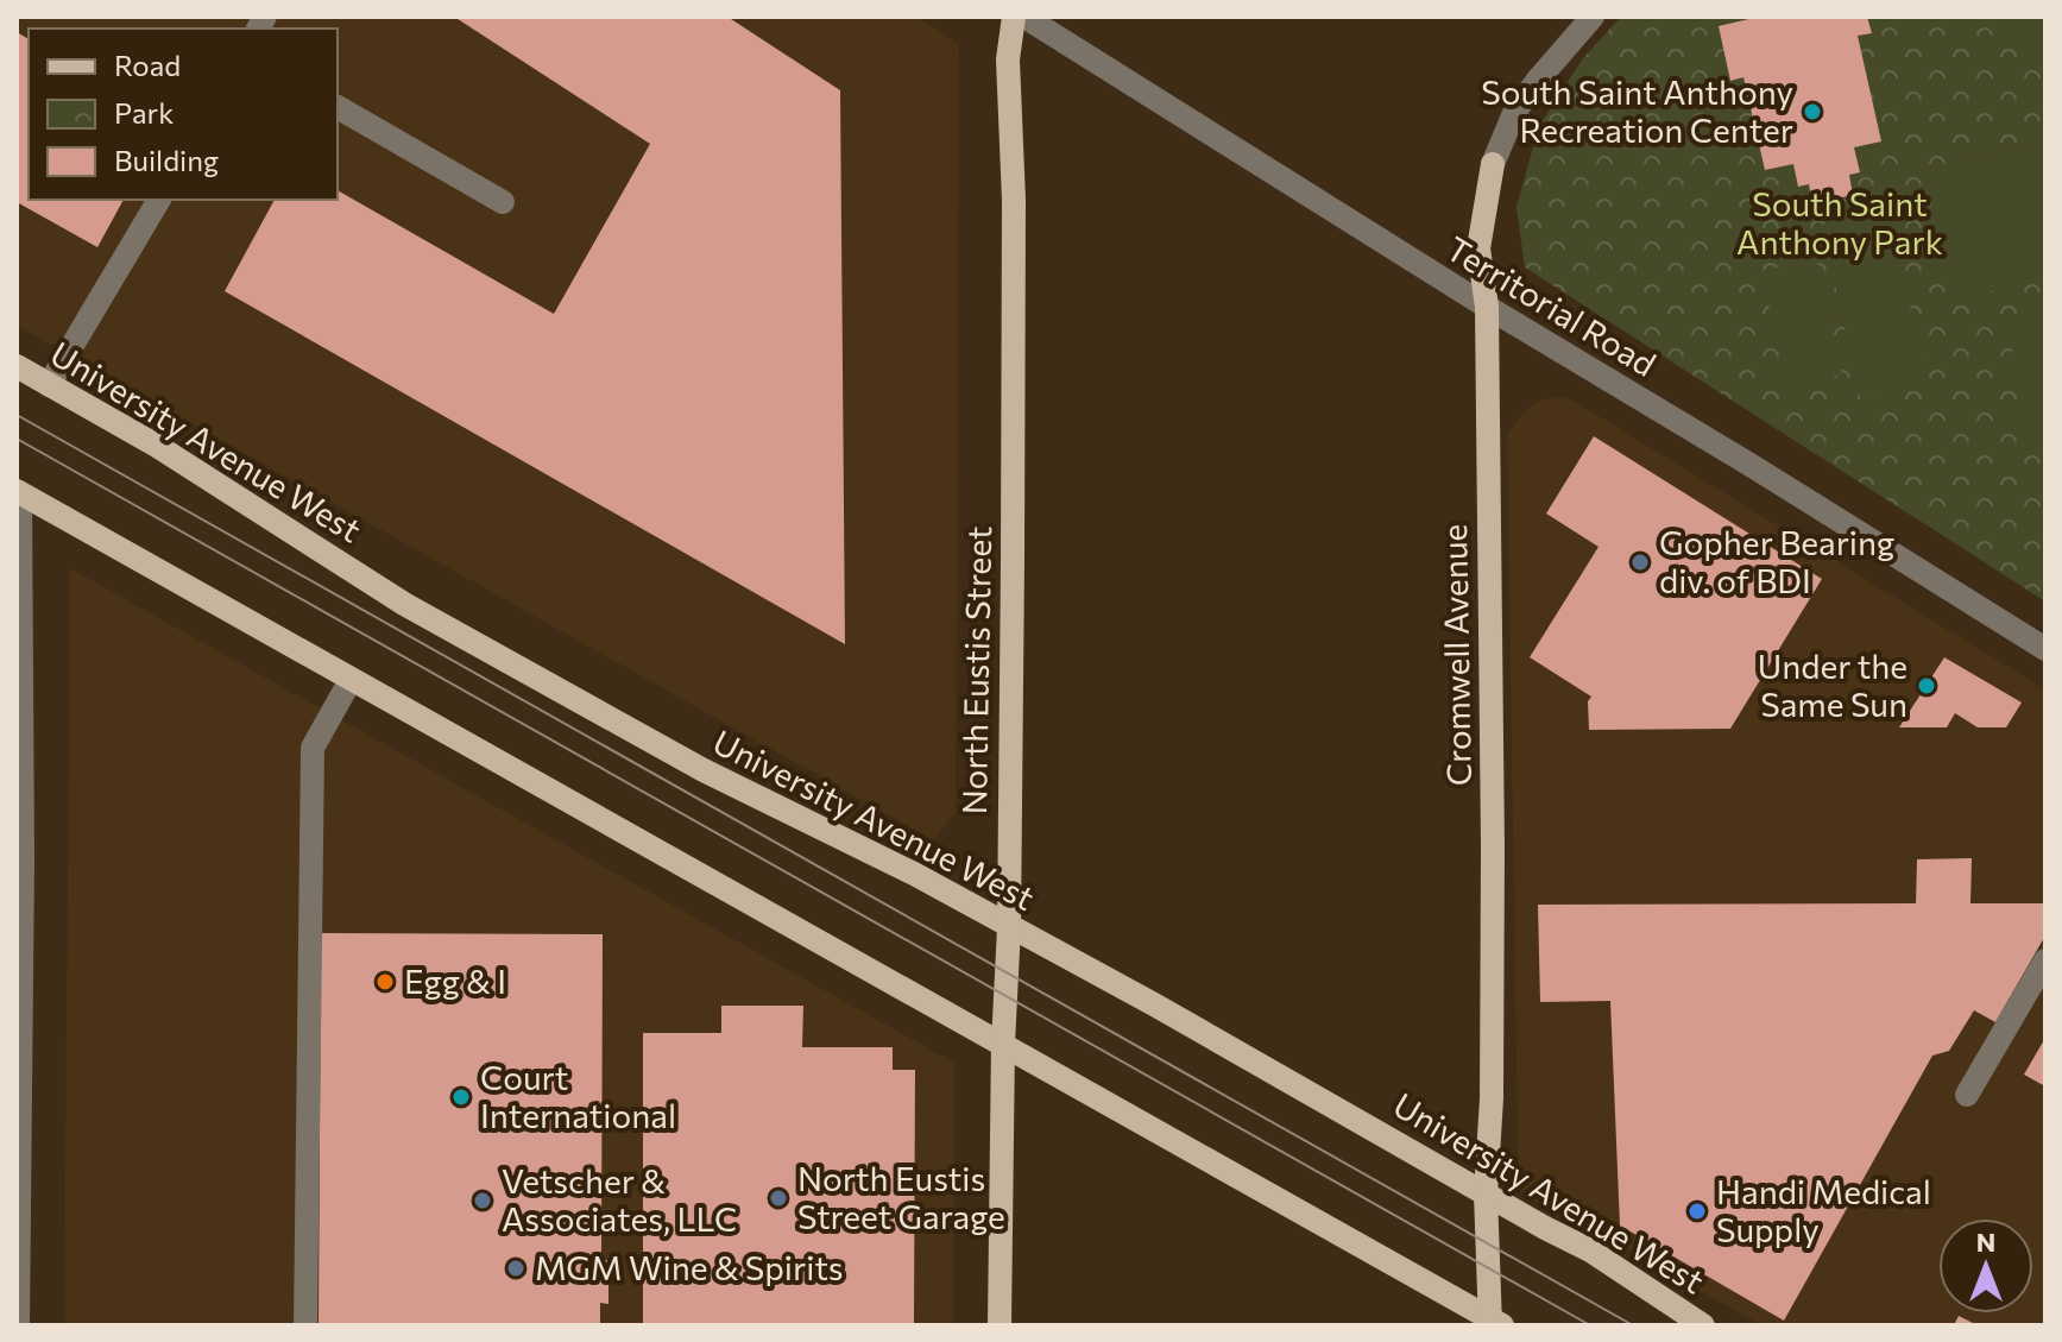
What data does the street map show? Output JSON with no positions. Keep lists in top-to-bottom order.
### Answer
{
  "streets": {
    "main road": ["University Avenue West", "Cromwell Avenue", "North Eustis Street"],
    "street": ["Territorial Road"]
  },
  "crossings": [
    ["Territorial Road", "Cromwell Avenue"],
    ["University Avenue West", "Cromwell Avenue"],
    ["University Avenue West", "North Eustis Street"]
  ],
  "parks": ["South Saint Anthony Park"],
  "places": [
    "South Saint Anthony Recreation Center",
    "Gopher Bearing div. of BDI",
    "Under the Same Sun",
    "Egg & I",
    "Court International",
    "North Eustis Street Garage",
    "Vetscher & Associates, LLC",
    "Handi Medical Supply",
    "MGM Wine & Spirits"
  ],
  "legend": ["Road", "Park", "Building"],
  "north": "top"
}
